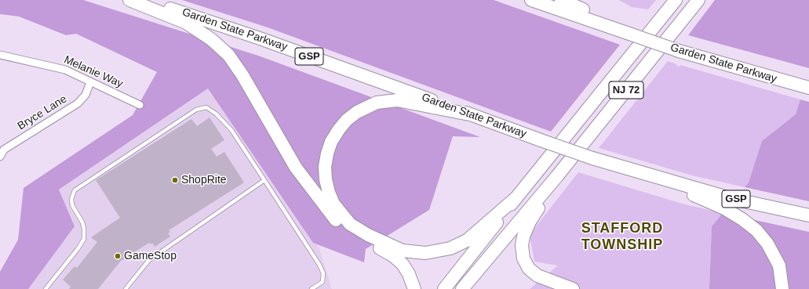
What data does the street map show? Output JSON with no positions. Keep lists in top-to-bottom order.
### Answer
{
  "streets": {
    "highway": ["Garden State Parkway", "GSP", "NJ 72"],
    "street": ["Melanie Way", "Bryce Lane"]
  },
  "crossings": [
    ["Melanie Way", "Bryce Lane"]
  ],
  "districts": ["STAFFORD TOWNSHIP"],
  "places": ["ShopRite", "GameStop"]
}
